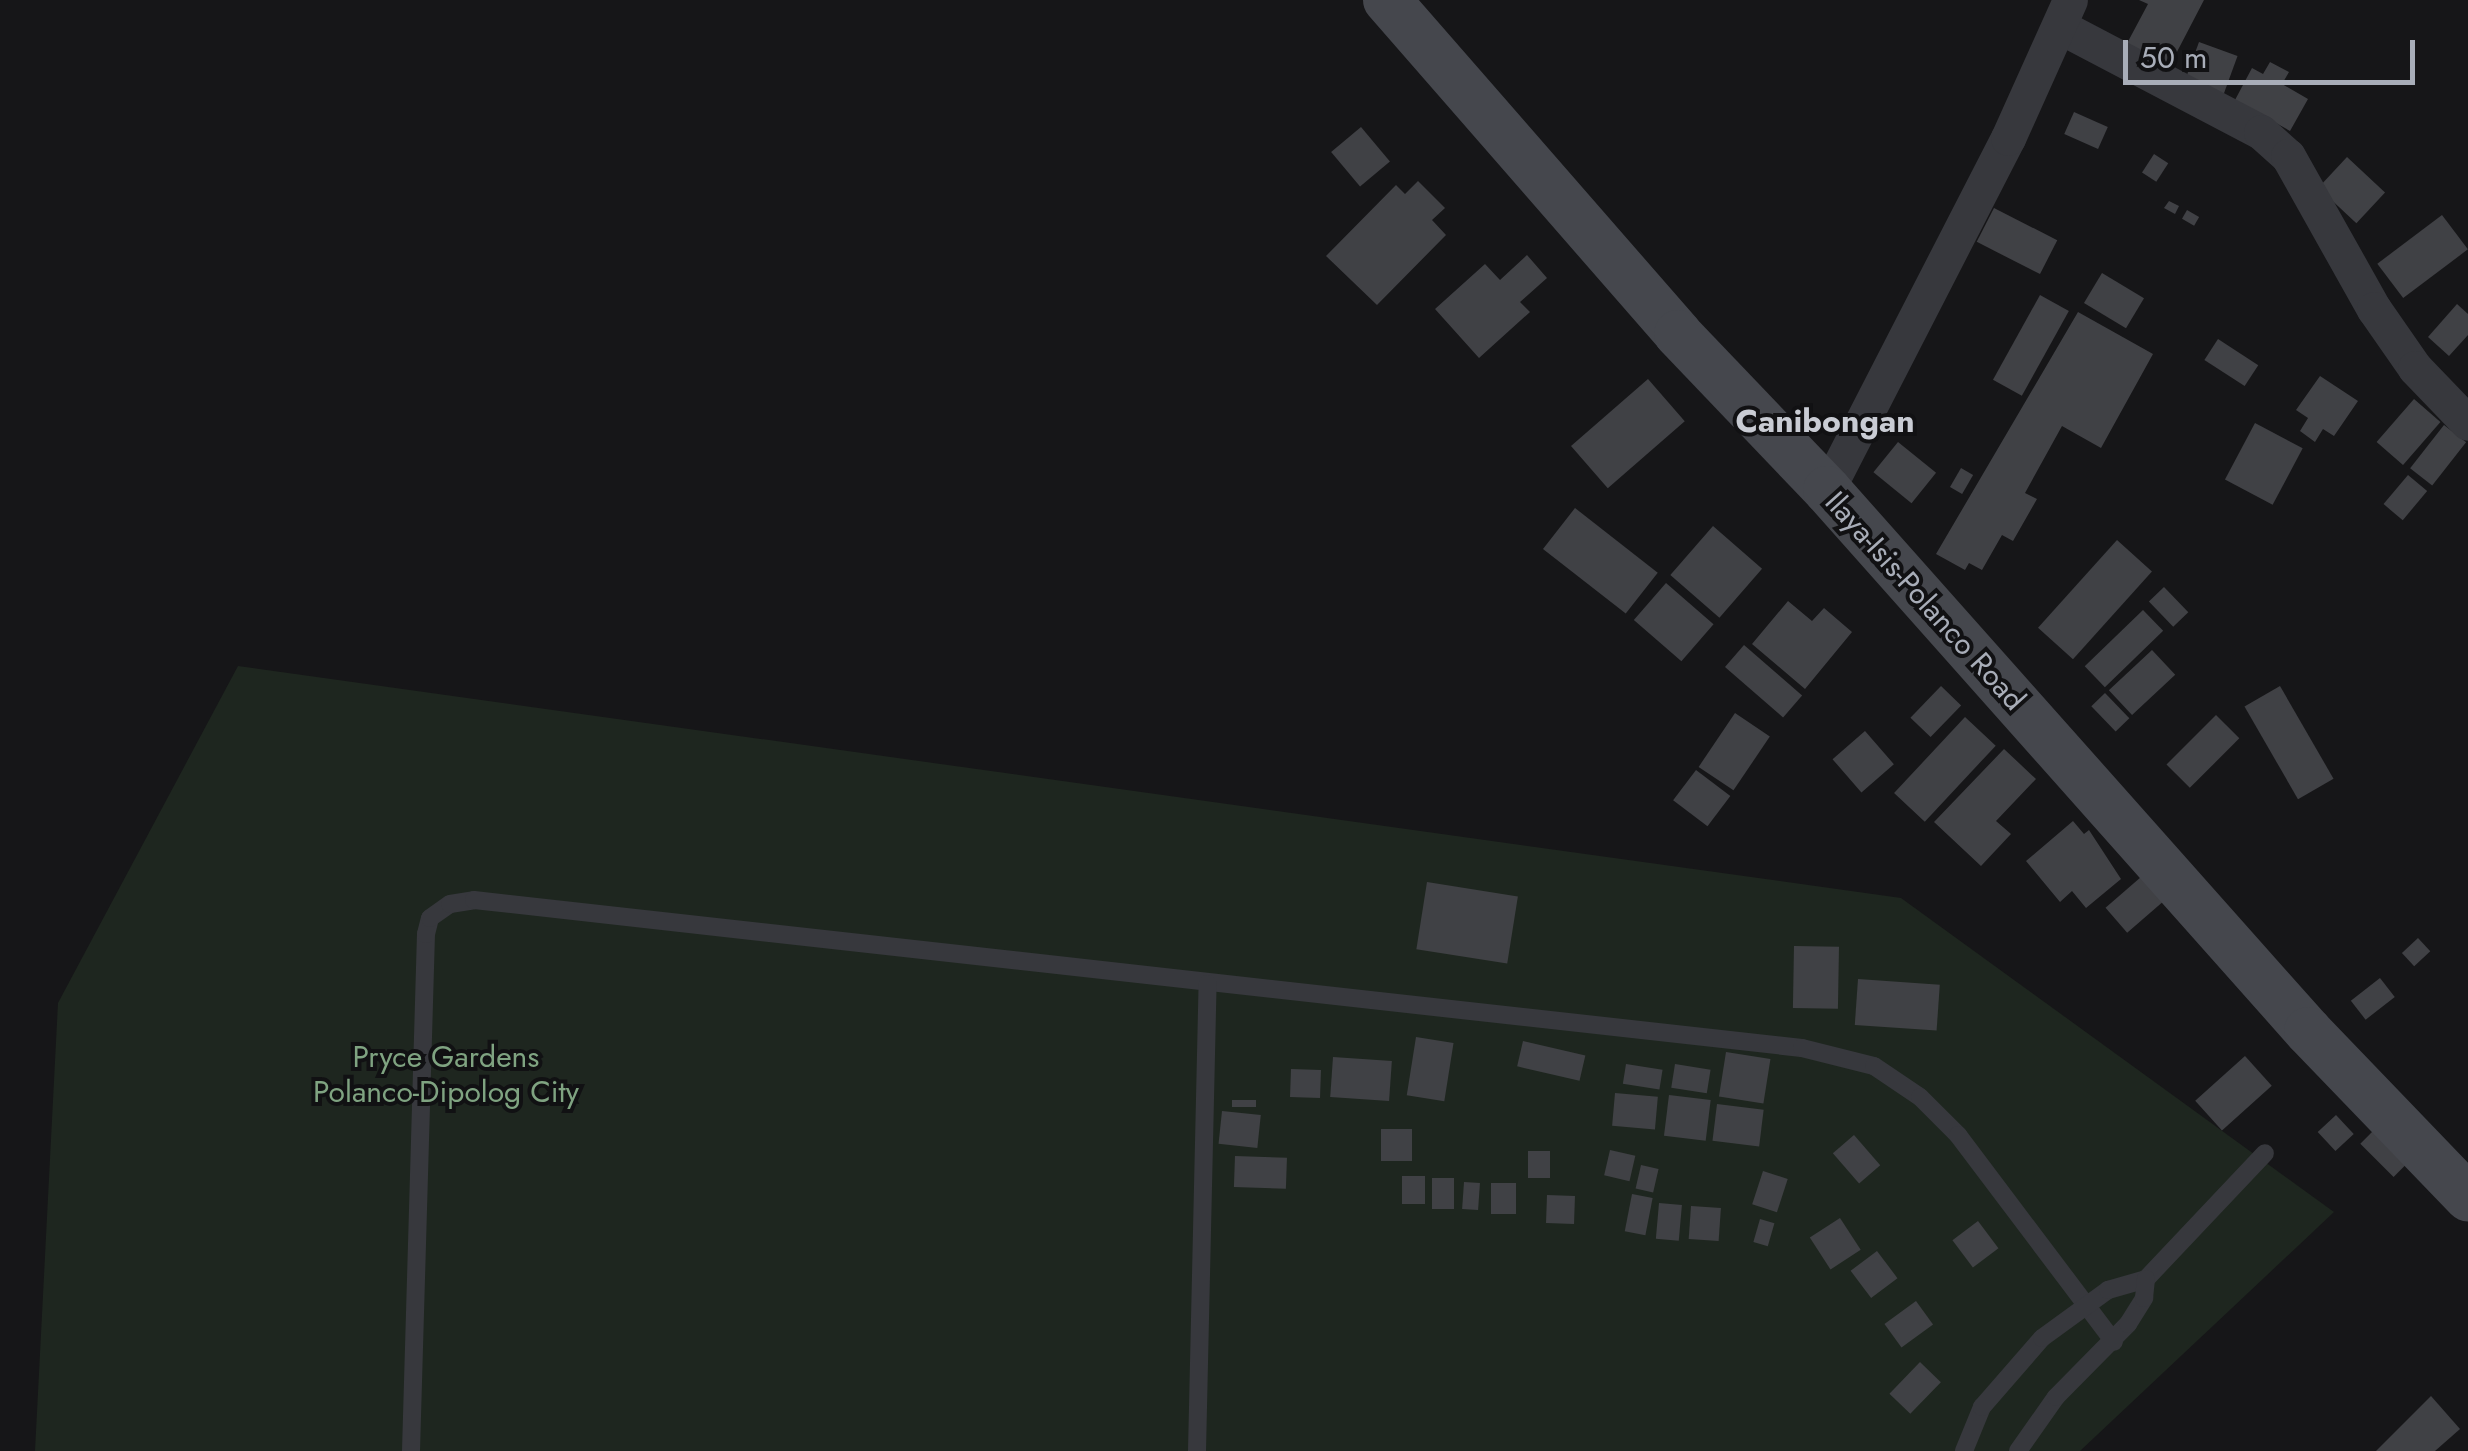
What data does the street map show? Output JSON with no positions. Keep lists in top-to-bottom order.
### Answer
{
  "streets": {
    "main road": ["Ilaya-Isis-Polanco Road"]
  },
  "districts": ["Canibongan"],
  "parks": ["Pryce Gardens Polanco-Dipolog City"],
  "scale_bar": "50 m"
}
